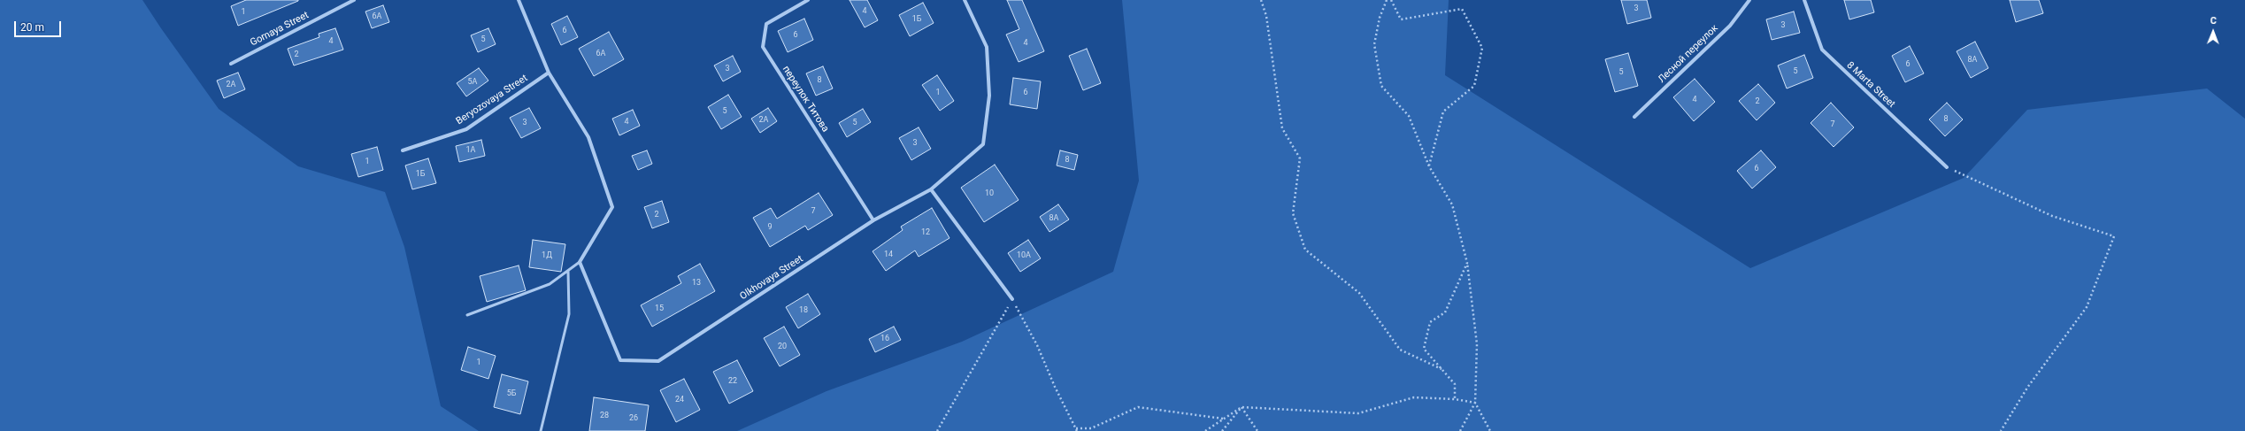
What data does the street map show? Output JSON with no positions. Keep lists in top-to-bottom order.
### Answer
{
  "streets": {
    "street": [
      "Gornaya Street",
      "Лесной переулок",
      "8 Marta Street",
      "переулок Титова",
      "Beryozovaya Street",
      "Olkhovaya Street"
    ]
  },
  "crossings": [
    ["переулок Титова", "Olkhovaya Street"]
  ],
  "house_numbers": [
    "3",
    "4",
    "1",
    "6А",
    "1Б",
    "3",
    "6",
    "6",
    "5",
    "4",
    "4",
    "6А",
    "2",
    "8А",
    "6",
    "3",
    "5",
    "5",
    "8",
    "5А",
    "2А",
    "1",
    "6",
    "4",
    "2",
    "5",
    "8",
    "2А",
    "4",
    "3",
    "5",
    "7",
    "3",
    "1А",
    "8",
    "1",
    "6",
    "1Б",
    "10",
    "7",
    "2",
    "8А",
    "9",
    "12",
    "14",
    "1Д",
    "10А",
    "13",
    "15",
    "18",
    "16",
    "20",
    "1",
    "22",
    "5Б",
    "24",
    "28",
    "26"
  ],
  "scale_bar": "20 m",
  "north": "top"
}
